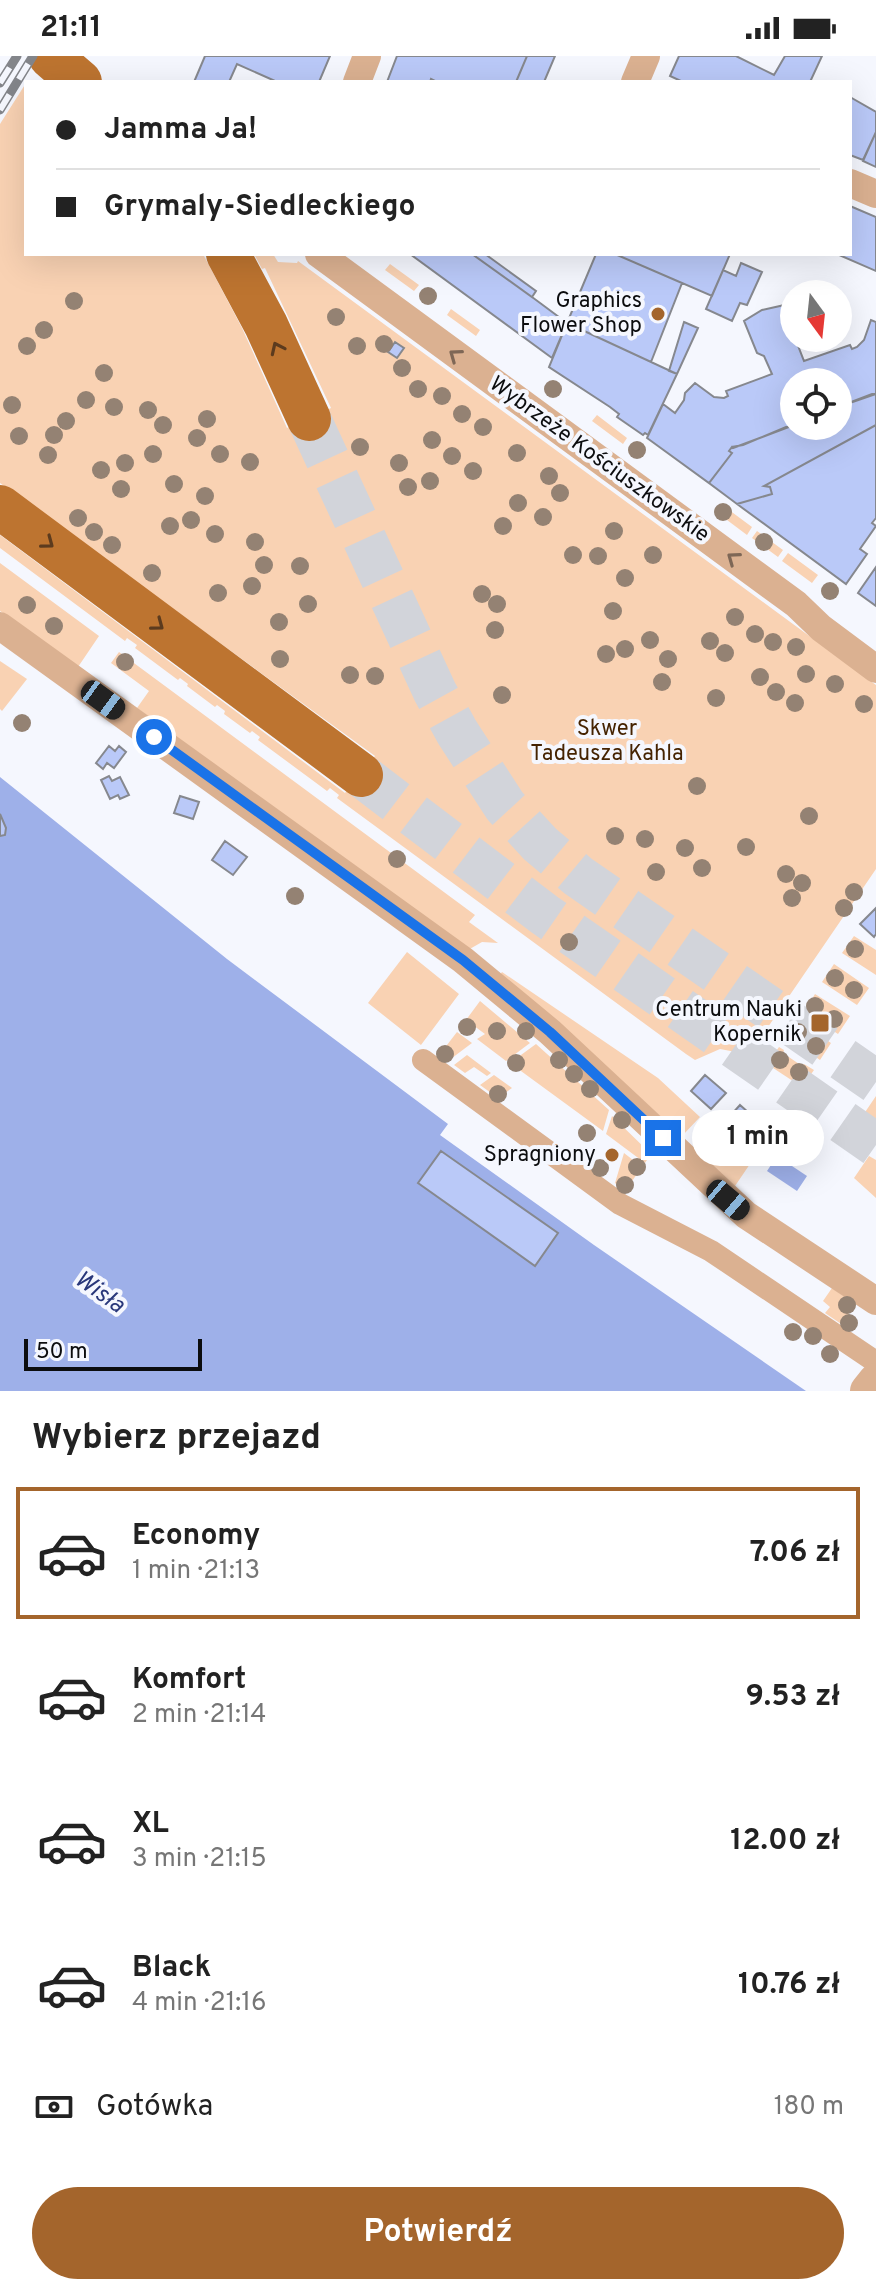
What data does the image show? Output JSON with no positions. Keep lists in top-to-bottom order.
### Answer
{
  "streets": {
    "street": ["Wybrzeże Kościuszkowskie"]
  },
  "one_way": ["Wybrzeże Kościuszkowskie"],
  "water": ["Wisła"],
  "parks": ["Skwer Tadeusza Kahla"],
  "places": {
    "other": ["Graphics Flower Shop", "Spragniony"],
    "transit": ["Centrum Nauki Kopernik"]
  },
  "scale_bar": "50 m",
  "north": "bottom",
  "page": {
    "status": "21:11",
    "banner": ["Jamma Ja!", "Grymaly-Siedleckiego"],
    "bubble": "1 min",
    "scale": "50 m",
    "heading": "Wybierz przejazd",
    "list": [
      {
        "name": "Economy",
        "note": "1 min · 21:13",
        "value": "7.06 zł"
      },
      {
        "name": "Komfort",
        "note": "2 min · 21:14",
        "value": "9.53 zł"
      },
      {
        "name": "XL",
        "note": "3 min · 21:15",
        "value": "12.00 zł"
      },
      {
        "name": "Black",
        "note": "4 min · 21:16",
        "value": "10.76 zł"
      }
    ],
    "pay": ["Gotówka", "180 m"],
    "buttons": "Potwierdź"
  }
}
